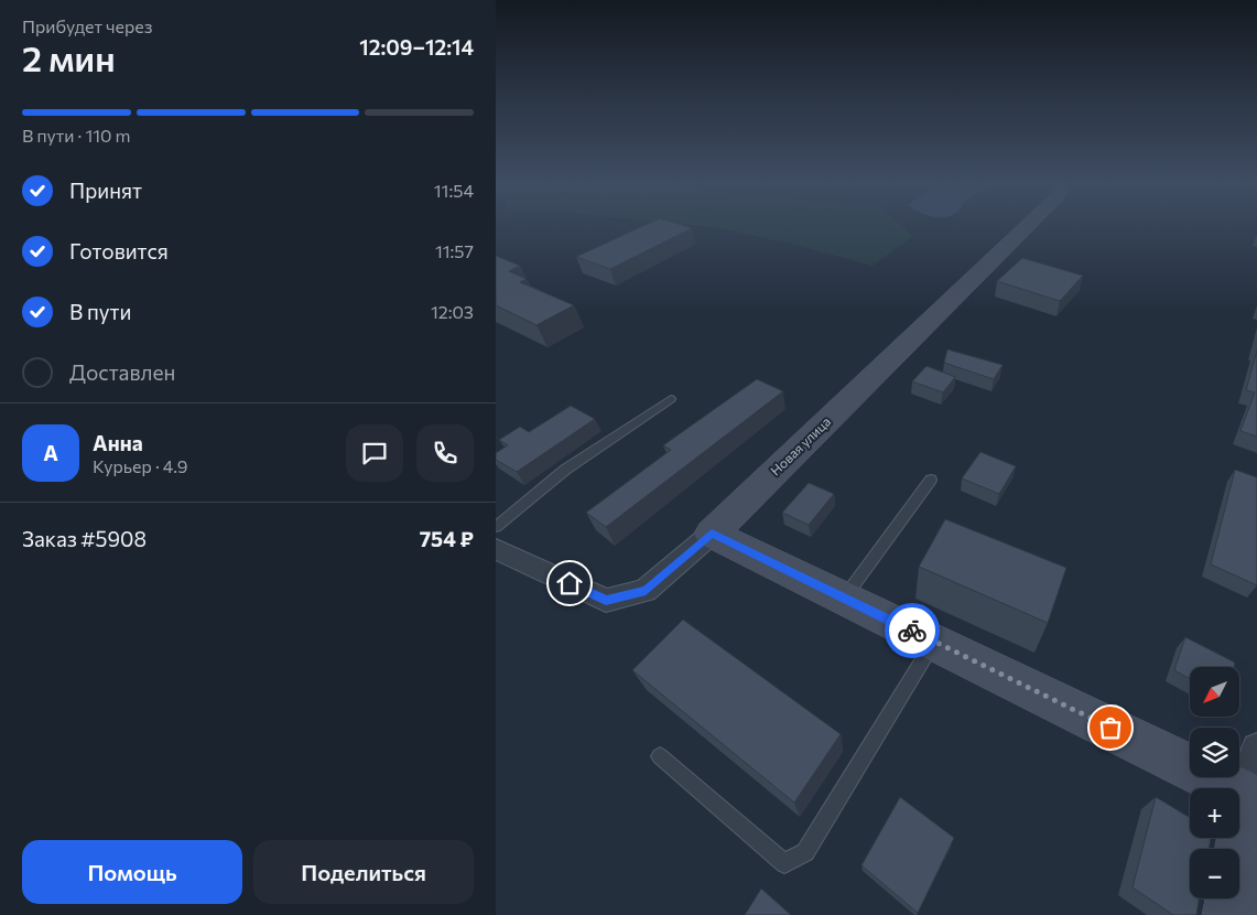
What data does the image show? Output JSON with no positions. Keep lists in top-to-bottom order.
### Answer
{
  "streets": {
    "street": ["Новая улица"]
  },
  "north": "bottom left",
  "page": {
    "heading": ["2 мин", "Прибудет через", "12:09–12:14"],
    "panel": [
      "Анна",
      "Курьер · 4.9",
      "Заказ #5908",
      "754 ₽"
    ],
    "bar": "В пути · 110 m",
    "list": [
      ["Принят", "11:54"],
      ["Готовится", "11:57"],
      ["В пути", "12:03"],
      "Доставлен"
    ],
    "round": "А",
    "map_buttons": ["+", "−"],
    "buttons": ["Помощь", "Поделиться"]
  }
}
